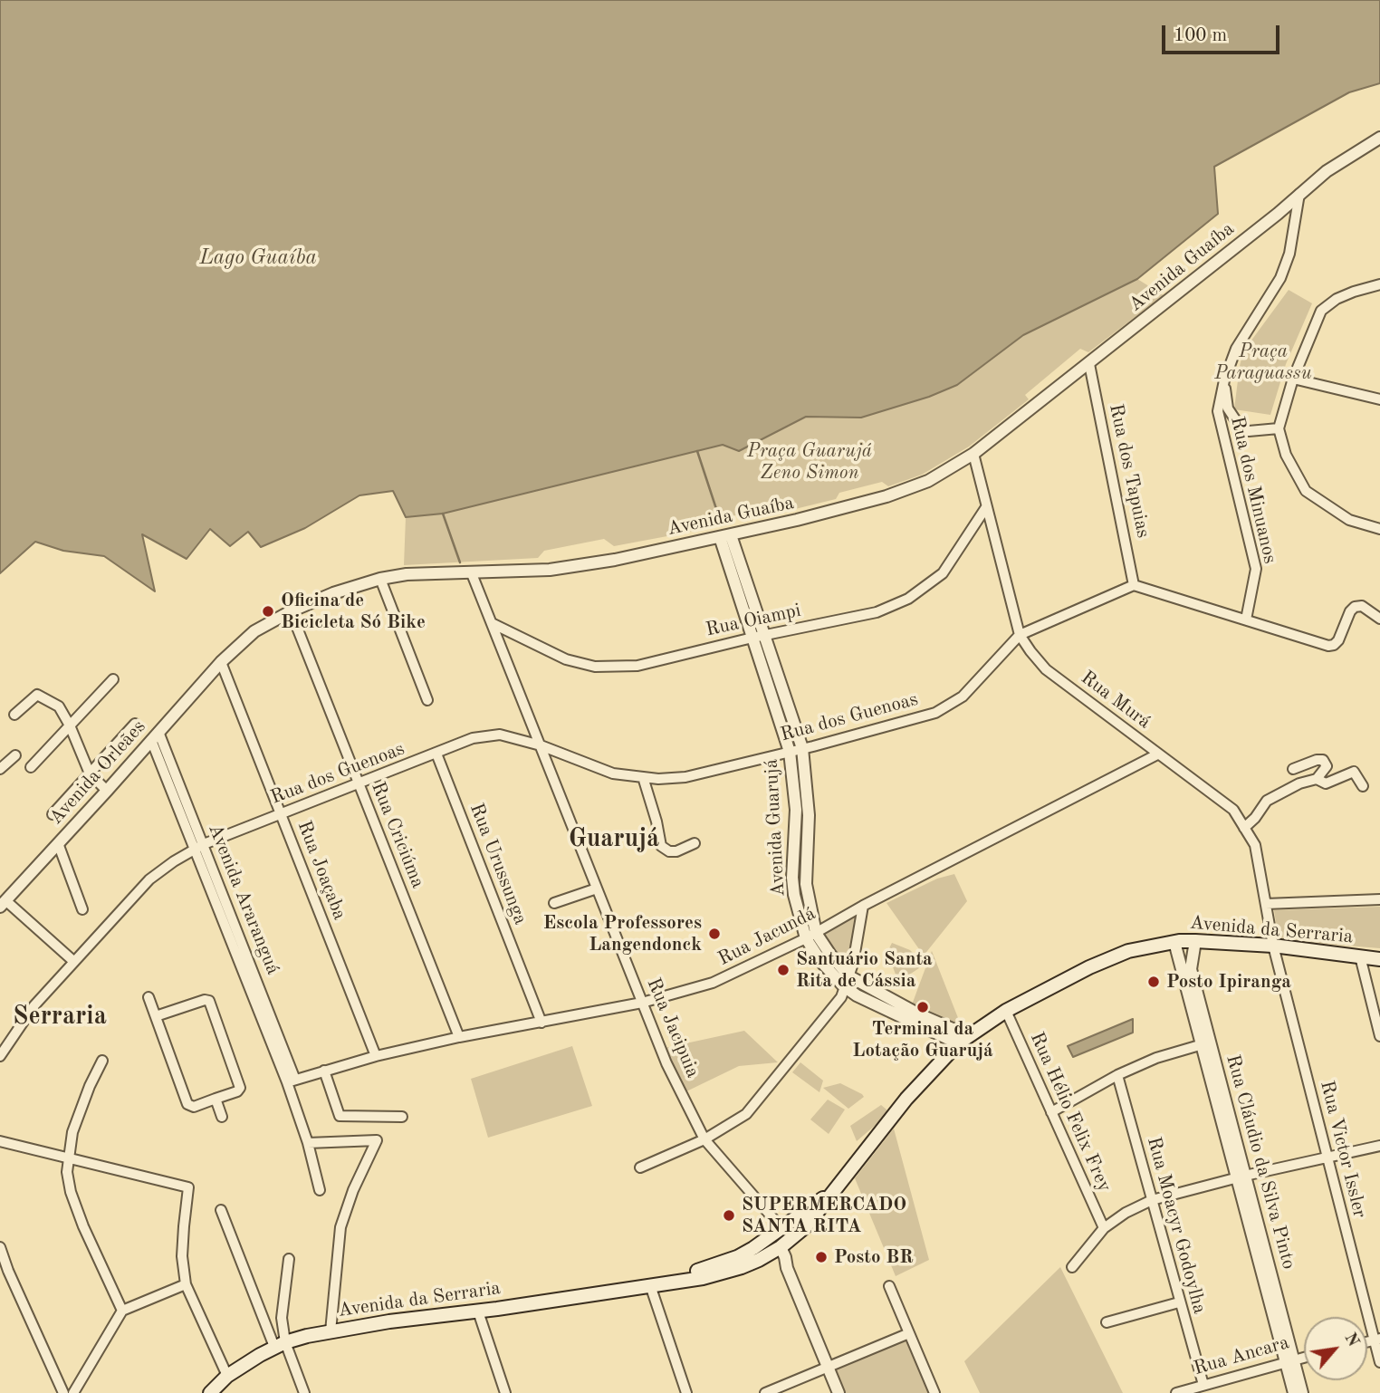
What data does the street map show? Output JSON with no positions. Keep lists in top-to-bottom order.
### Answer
{
  "streets": {
    "main road": ["Avenida da Serraria"],
    "street": [
      "Avenida Guaíba",
      "Rua dos Tapuias",
      "Rua dos Minuanos",
      "Rua Oiampi",
      "Rua Murá",
      "Rua dos Guenoas",
      "Avenida Orleães",
      "Avenida Guarujá",
      "Rua Criciúma",
      "Rua Urussunga",
      "Rua Joaçaba",
      "Avenida Araranguá",
      "Rua Jacundá",
      "Rua Jacipuia",
      "Rua Hélio Felix Frey",
      "Rua Victor Issler",
      "Rua Cláudio da Silva Pinto",
      "Rua Moacyr Godoylha",
      "Rua Ancara"
    ]
  },
  "crossings": [
    ["Avenida Guaíba", "Rua dos Tapuias"],
    ["Avenida Guaíba", "Rua dos Minuanos"],
    ["Avenida Guaíba", "Rua Murá"],
    ["Avenida Guaíba", "Avenida Orleães"],
    ["Avenida Guaíba", "Avenida Guarujá"],
    ["Avenida Guaíba", "Rua Criciúma"],
    ["Avenida Guaíba", "Rua Joaçaba"],
    ["Avenida Guaíba", "Rua Jacipuia"],
    ["Rua dos Tapuias", "Rua dos Guenoas"],
    ["Rua Oiampi", "Rua Murá"],
    ["Rua Oiampi", "Avenida Guarujá"],
    ["Rua Oiampi", "Rua Jacipuia"],
    ["Rua Murá", "Rua dos Guenoas"],
    ["Rua Murá", "Avenida da Serraria"],
    ["Rua Murá", "Rua Jacundá"],
    ["Rua Murá", "Rua Victor Issler"],
    ["Rua dos Guenoas", "Avenida Guarujá"],
    ["Rua dos Guenoas", "Rua Criciúma"],
    ["Rua dos Guenoas", "Rua Urussunga"],
    ["Rua dos Guenoas", "Rua Joaçaba"],
    ["Rua dos Guenoas", "Avenida Araranguá"],
    ["Rua dos Guenoas", "Rua Jacipuia"],
    ["Avenida Orleães", "Rua Joaçaba"],
    ["Avenida Orleães", "Avenida Araranguá"],
    ["Avenida Guarujá", "Avenida da Serraria"],
    ["Avenida Guarujá", "Rua Jacundá"],
    ["Rua Criciúma", "Rua Jacundá"],
    ["Rua Urussunga", "Rua Jacundá"],
    ["Rua Joaçaba", "Rua Jacundá"],
    ["Avenida Araranguá", "Rua Jacundá"],
    ["Avenida da Serraria", "Rua Jacipuia"],
    ["Avenida da Serraria", "Rua Hélio Felix Frey"],
    ["Avenida da Serraria", "Rua Victor Issler"],
    ["Avenida da Serraria", "Rua Cláudio da Silva Pinto"],
    ["Rua Jacundá", "Rua Jacipuia"],
    ["Rua Cláudio da Silva Pinto", "Rua Ancara"],
    ["Rua Moacyr Godoylha", "Rua Ancara"]
  ],
  "districts": ["Guarujá", "Serraria"],
  "water": ["Lago Guaíba"],
  "parks": ["Praça Paraguassu", "Praça Guarujá Zeno Simon"],
  "places": [
    "Oficina de Bicicleta Só Bike",
    "Escola Professores Langendonck",
    "Santuário Santa Rita de Cássia",
    "Posto Ipiranga",
    "Terminal da Lotação Guarujá",
    "SUPERMERCADO SANTA RITA",
    "Posto BR"
  ],
  "scale_bar": "100 m",
  "north": "top right"
}
